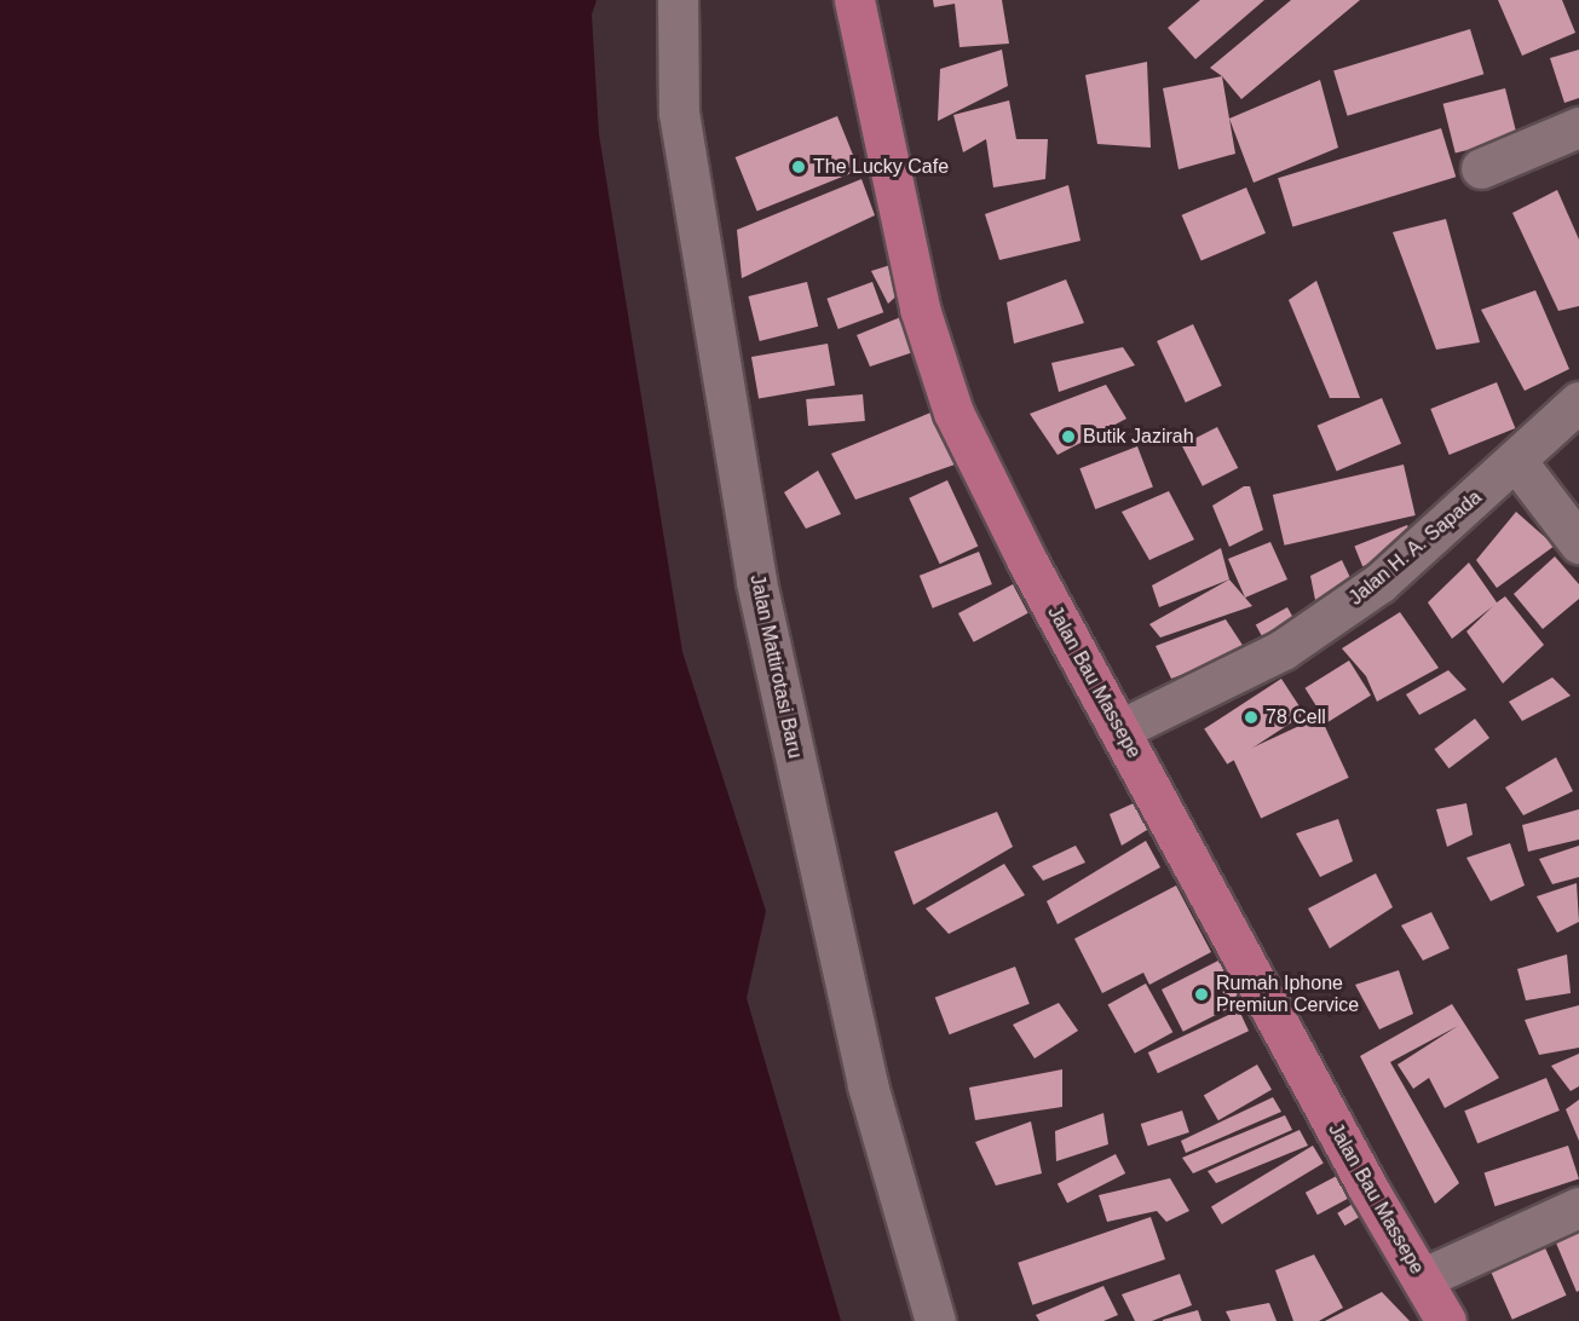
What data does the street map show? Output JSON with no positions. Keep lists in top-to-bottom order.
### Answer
{
  "streets": {
    "highway": ["Jalan Bau Massepe"],
    "street": ["Jalan H. A. Sapada", "Jalan Mattirotasi Baru"]
  },
  "crossings": [
    ["Jalan H. A. Sapada", "Jalan Bau Massepe"]
  ],
  "places": [
    "The Lucky Cafe",
    "Butik Jazirah",
    "78 Cell",
    "Rumah Iphone Premiun Cervice"
  ]
}
